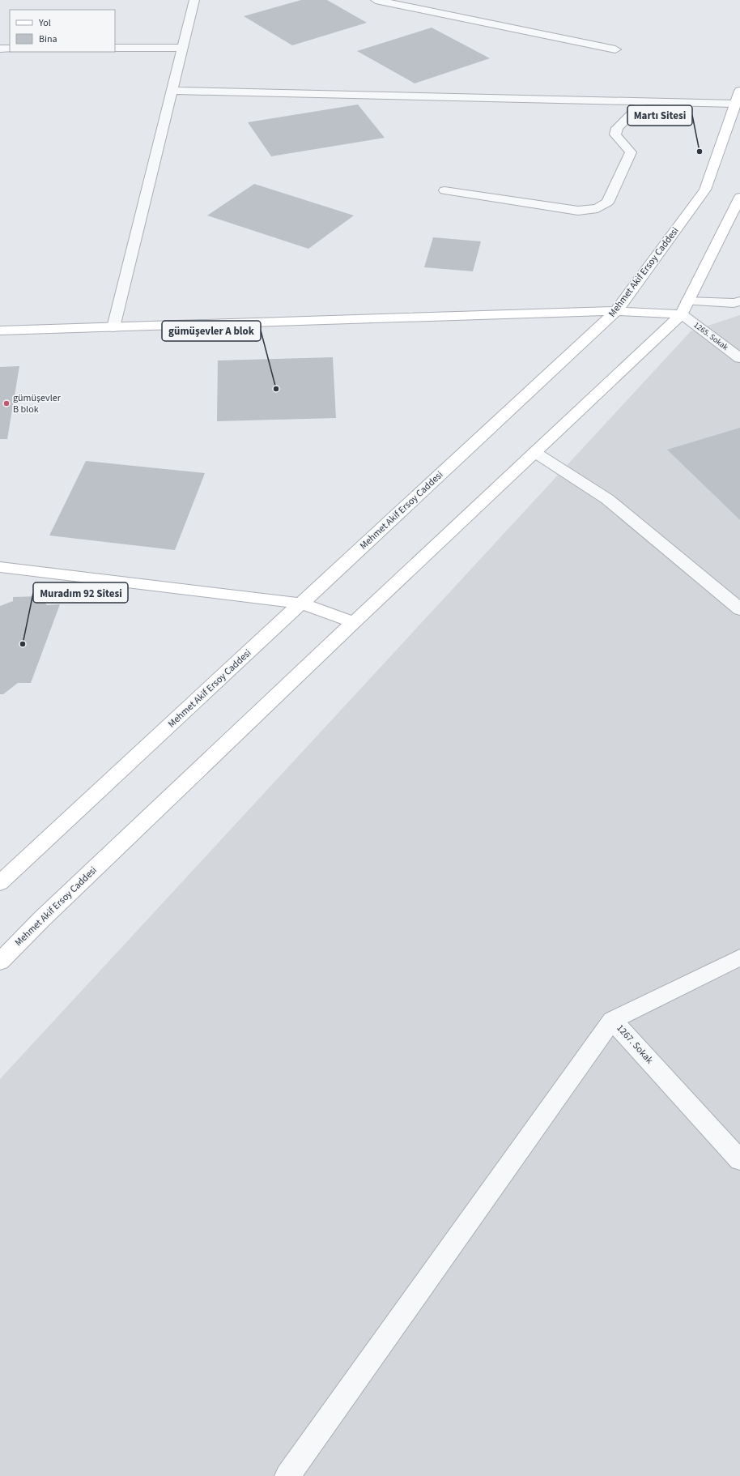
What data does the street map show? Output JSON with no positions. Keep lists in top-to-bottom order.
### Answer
{
  "streets": {
    "main road": ["Mehmet Akif Ersoy Caddesi"],
    "street": ["1265. Sokak", "1267. Sokak"]
  },
  "crossings": [
    ["Mehmet Akif Ersoy Caddesi", "1265. Sokak"]
  ],
  "places": [
    "Martı Sitesi",
    "gümüşevler A blok",
    "gümüşevler B blok",
    "Muradım 92 Sitesi"
  ],
  "legend": ["Yol", "Bina"]
}
